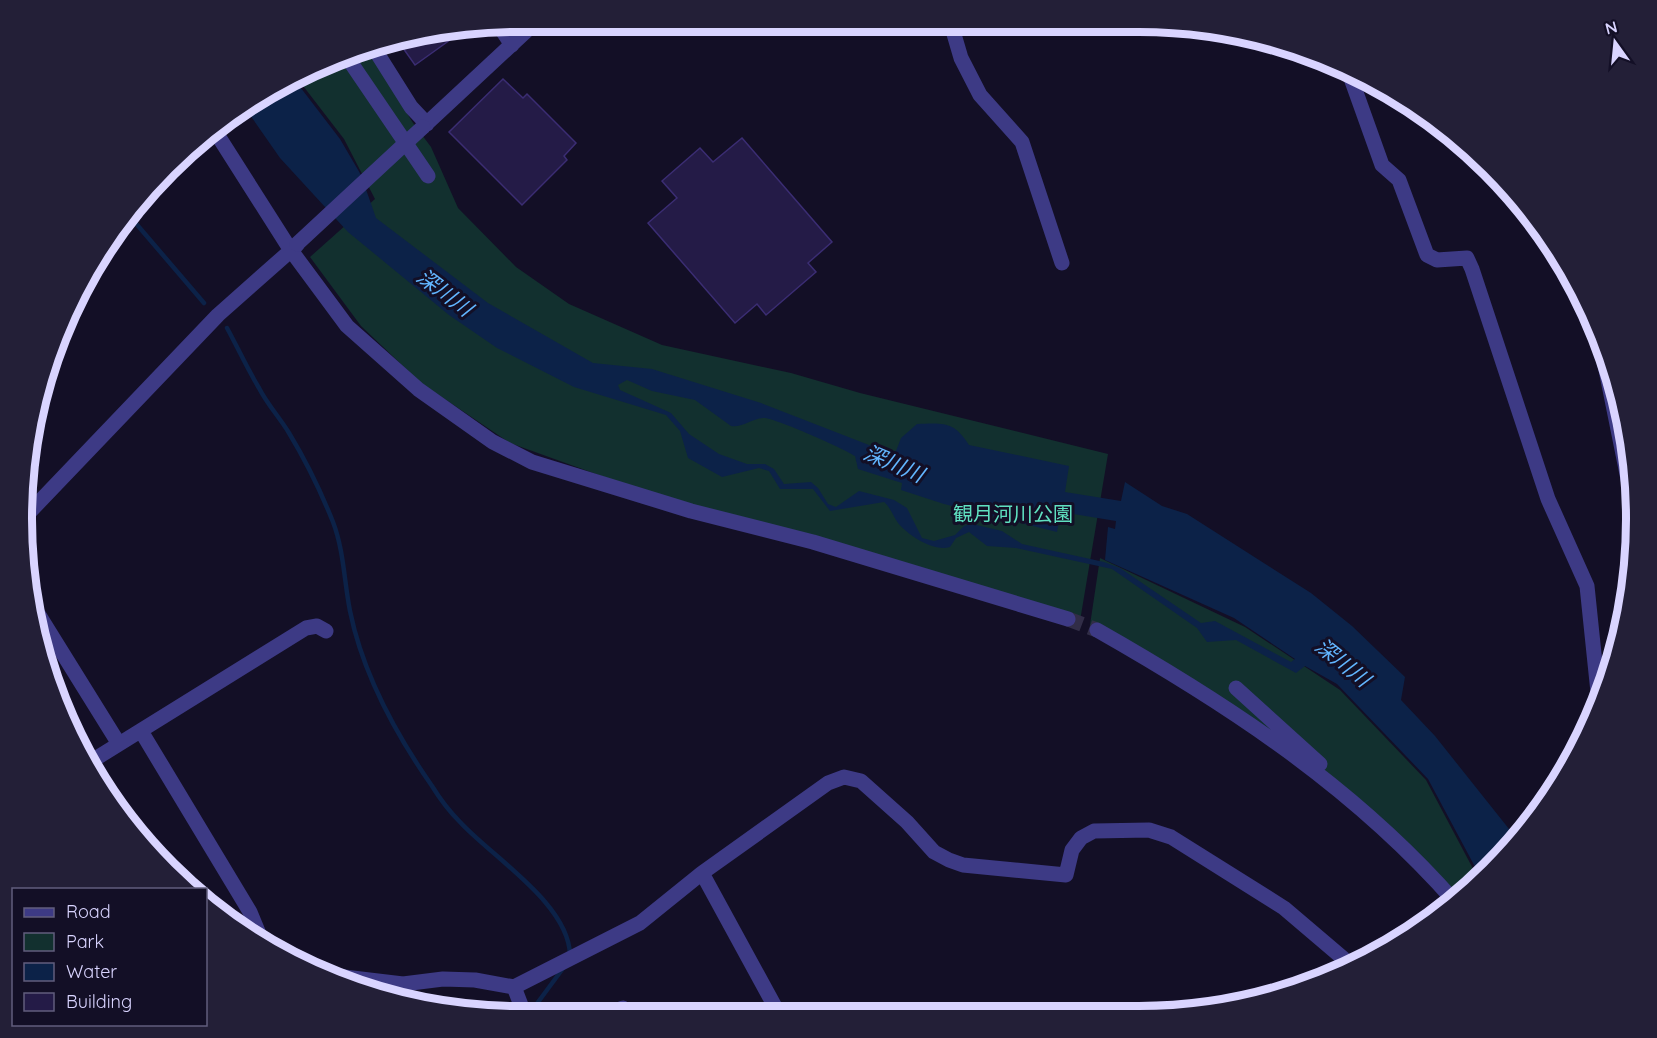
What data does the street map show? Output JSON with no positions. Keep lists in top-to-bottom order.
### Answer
{
  "water": ["深川川"],
  "parks": ["観月河川公園"],
  "legend": [
    "Road",
    "Park",
    "Water",
    "Building"
  ],
  "north": "top"
}
